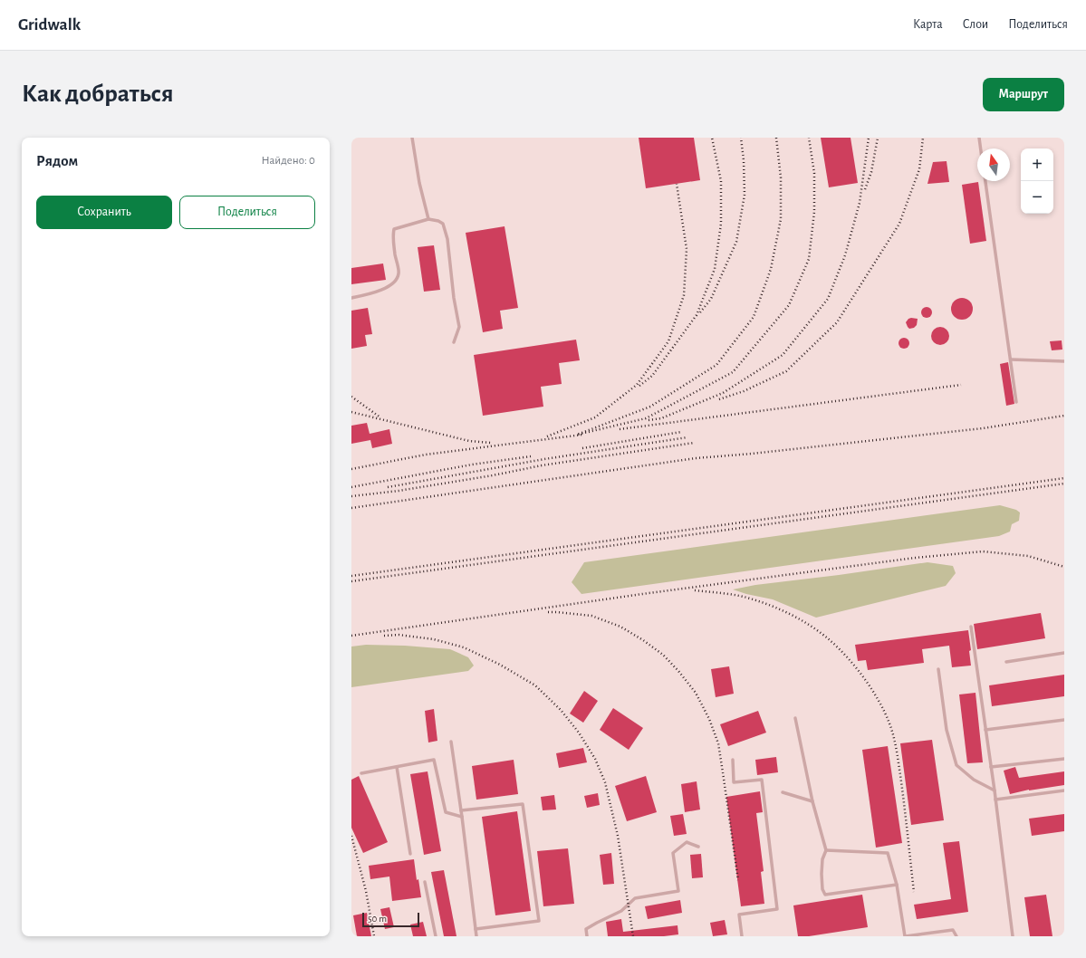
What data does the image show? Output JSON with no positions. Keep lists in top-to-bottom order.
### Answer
{
  "scale_bar": "50 m",
  "north": "top",
  "page": {
    "header": "Gridwalk",
    "nav": ["Карта", "Слои", "Поделиться"],
    "buttons": [
      "Маршрут",
      ["Сохранить", "Поделиться"]
    ],
    "title": "Как добраться",
    "heading": ["Рядом", "Найдено: 0"],
    "map_buttons": ["+", "−"],
    "scale": "50 m"
  }
}
